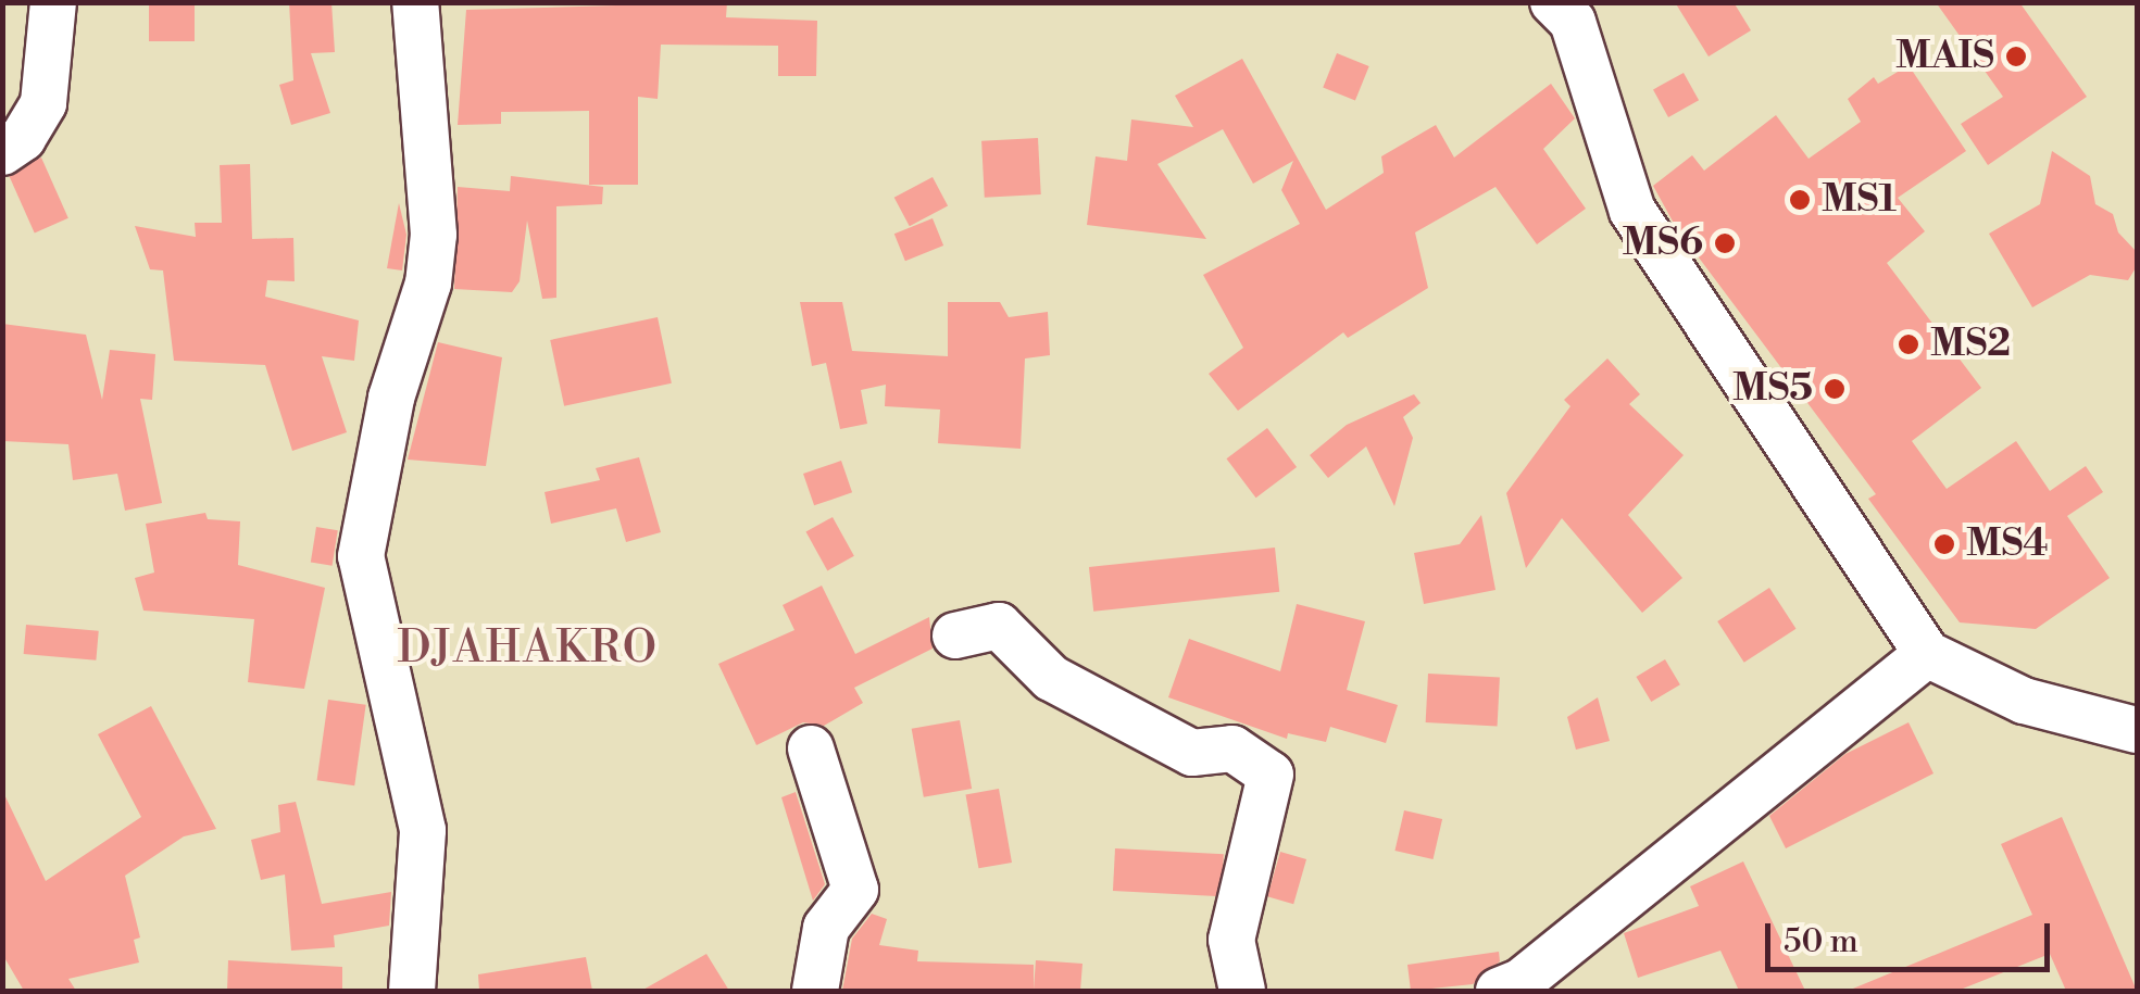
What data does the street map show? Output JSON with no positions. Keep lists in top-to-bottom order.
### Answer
{
  "districts": ["DJAHAKRO"],
  "places": [
    "MAIS",
    "MS1",
    "MS6",
    "MS2",
    "MS5",
    "MS4"
  ],
  "scale_bar": "50 m"
}
